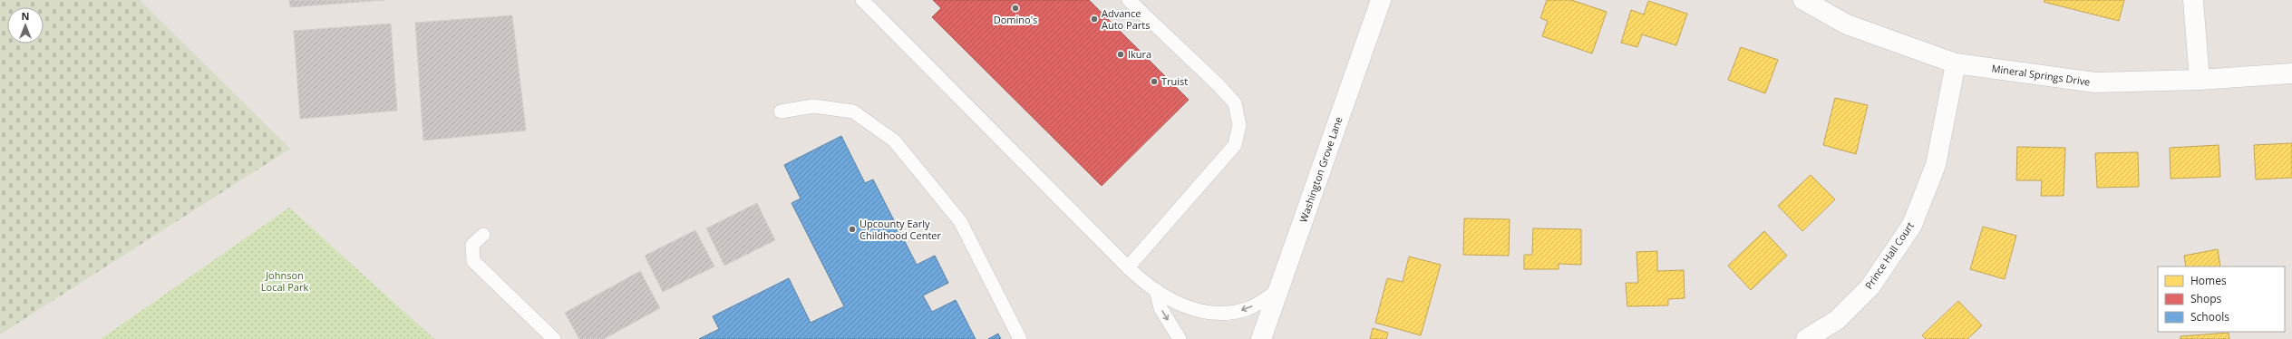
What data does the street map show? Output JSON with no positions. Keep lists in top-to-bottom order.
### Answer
{
  "streets": {
    "street": ["Mineral Springs Drive", "Washington Grove Lane", "Prince Hall Court"]
  },
  "crossings": [
    ["Mineral Springs Drive", "Prince Hall Court"]
  ],
  "parks": ["Johnson Local Park"],
  "places": [
    "Domino's",
    "Advance Auto Parts",
    "Ikura",
    "Truist",
    "Upcounty Early Childhood Center"
  ],
  "legend": ["Homes", "Shops", "Schools"],
  "north": "top"
}
